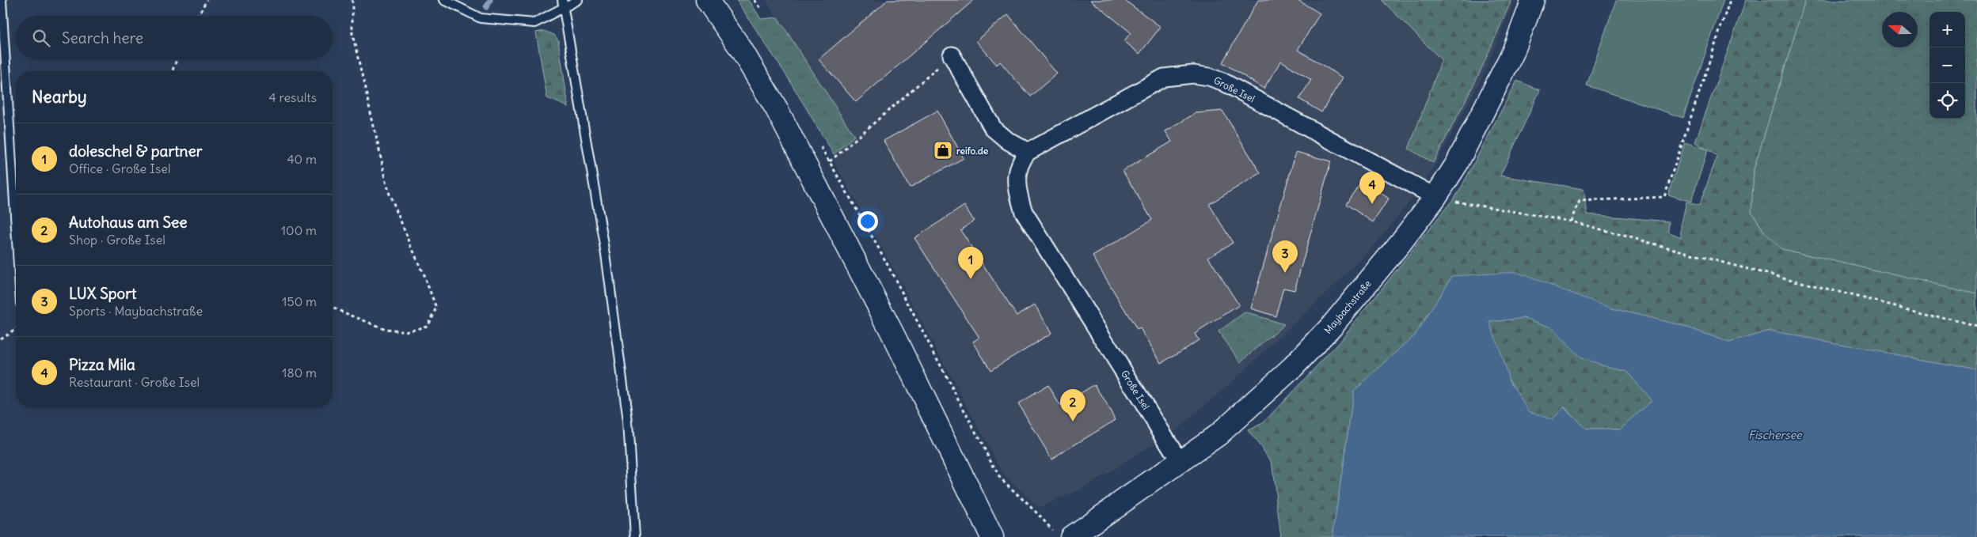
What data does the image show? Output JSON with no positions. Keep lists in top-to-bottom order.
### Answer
{
  "streets": {
    "street": ["Große Isel", "Maybachstraße"]
  },
  "crossings": [
    ["Große Isel", "Maybachstraße"]
  ],
  "water": ["Fischersee"],
  "places": {
    "shop": ["reifo.de"]
  },
  "north": "left",
  "page": {
    "map_buttons": ["+", "−"],
    "search": "Search here",
    "heading": ["Nearby", "4 results"],
    "list": [
      {
        "mark": "1",
        "name": "doleschel & partner",
        "note": "Office · Große Isel",
        "value": "40 m"
      },
      {
        "mark": "2",
        "name": "Autohaus am See",
        "note": "Shop · Große Isel",
        "value": "100 m"
      },
      {
        "mark": "3",
        "name": "LUX Sport",
        "note": "Sports · Maybachstraße",
        "value": "150 m"
      },
      {
        "mark": "4",
        "name": "Pizza Mila",
        "note": "Restaurant · Große Isel",
        "value": "180 m"
      }
    ],
    "pins": [
      "4",
      "3",
      "1",
      "2"
    ]
  }
}
